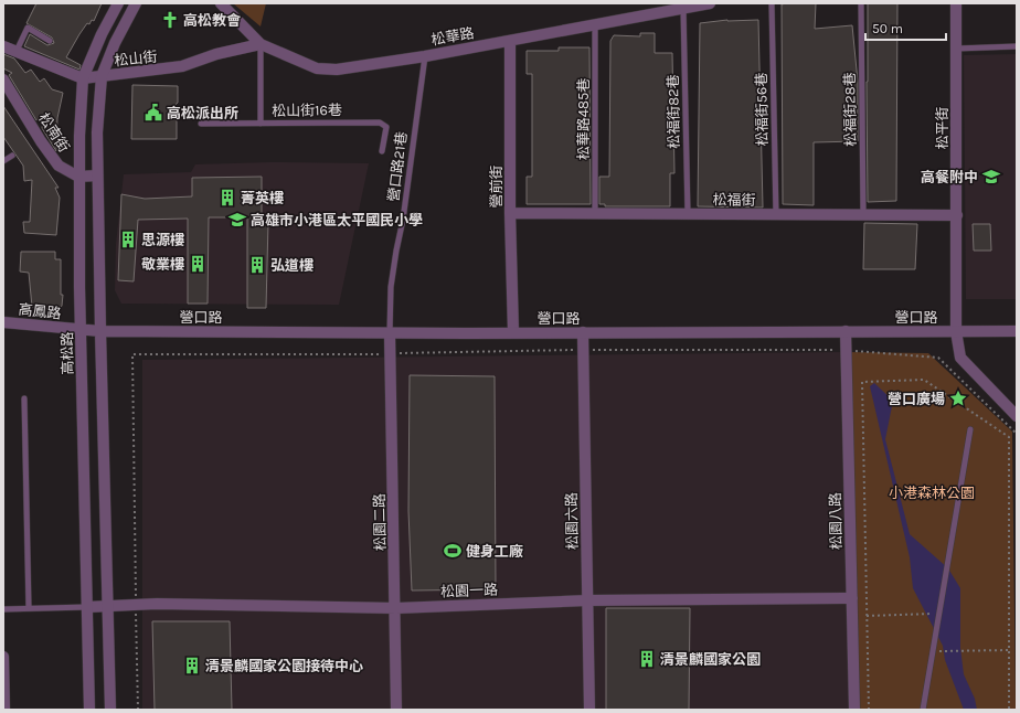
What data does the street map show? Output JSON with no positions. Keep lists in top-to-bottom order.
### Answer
{
  "streets": {
    "street": [
      "松華路",
      "松山街",
      "松平街",
      "松南街",
      "營前街",
      "松福街",
      "高鳳路",
      "營口路",
      "高松路",
      "松園六路",
      "松園八路",
      "松園二路",
      "松園一路"
    ],
    "lane": [
      "松福街56巷",
      "松福街28巷",
      "松山街16巷",
      "松福街82巷",
      "松華路485巷",
      "營口路21巷"
    ]
  },
  "crossings": [
    ["松華路", "松山街"],
    ["松華路", "松福街82巷"],
    ["松華路", "松華路485巷"],
    ["松華路", "營口路21巷"],
    ["松華路", "營前街"],
    ["松山街", "高松路"],
    ["松福街56巷", "松福街"],
    ["松福街28巷", "松福街"],
    ["松福街82巷", "松福街"],
    ["松華路485巷", "松福街"],
    ["松平街", "松福街"],
    ["松平街", "營口路"],
    ["松南街", "高松路"],
    ["營口路21巷", "營口路"],
    ["營口路21巷", "松園二路"],
    ["營前街", "松福街"],
    ["營前街", "營口路"],
    ["高鳳路", "營口路"],
    ["高鳳路", "高松路"],
    ["營口路", "松園六路"],
    ["營口路", "松園八路"],
    ["營口路", "松園二路"],
    ["高松路", "松園一路"],
    ["松園六路", "松園一路"],
    ["松園八路", "松園一路"],
    ["松園二路", "松園一路"]
  ],
  "parks": ["小港森林公園"],
  "places": {
    "church": ["高松教會"],
    "public building": ["高松派出所"],
    "school or university": ["高餐附中", "高雄市小港區太平國民小學"],
    "building": [
      "菁英樓",
      "思源樓",
      "敬業樓",
      "弘道樓",
      "清景麟國家公園",
      "清景麟國家公園接待中心"
    ],
    "place": ["營口廣場"],
    "sports": ["健身工廠"]
  },
  "scale_bar": "50 m"
}
